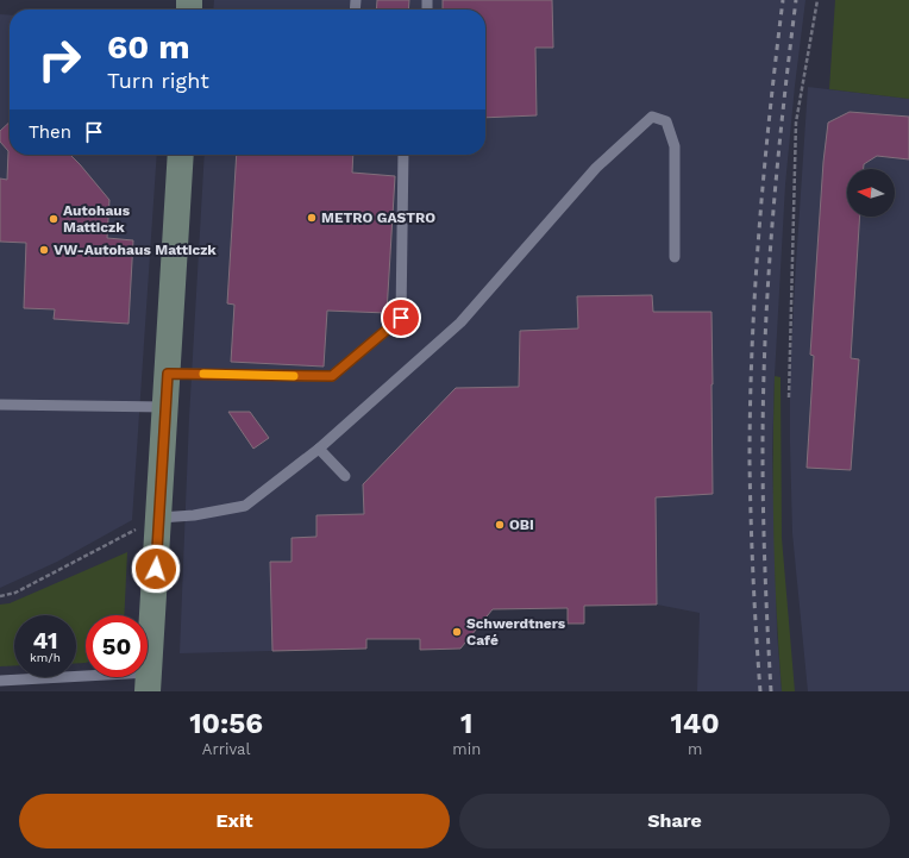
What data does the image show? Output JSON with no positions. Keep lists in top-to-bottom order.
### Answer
{
  "places": [
    "METRO GASTRO",
    "Autohaus Matticzk",
    "VW-Autohaus Matticzk",
    "OBI",
    "Schwerdtners Café"
  ],
  "north": "left",
  "page": {
    "turn": ["60 m", "Turn right"],
    "then": "Then",
    "speed": "41 km/h",
    "limit": "50",
    "eta": [
      "10:56",
      "Arrival",
      "1",
      "min",
      "140",
      "m"
    ],
    "buttons": ["Exit", "Share"]
  }
}
